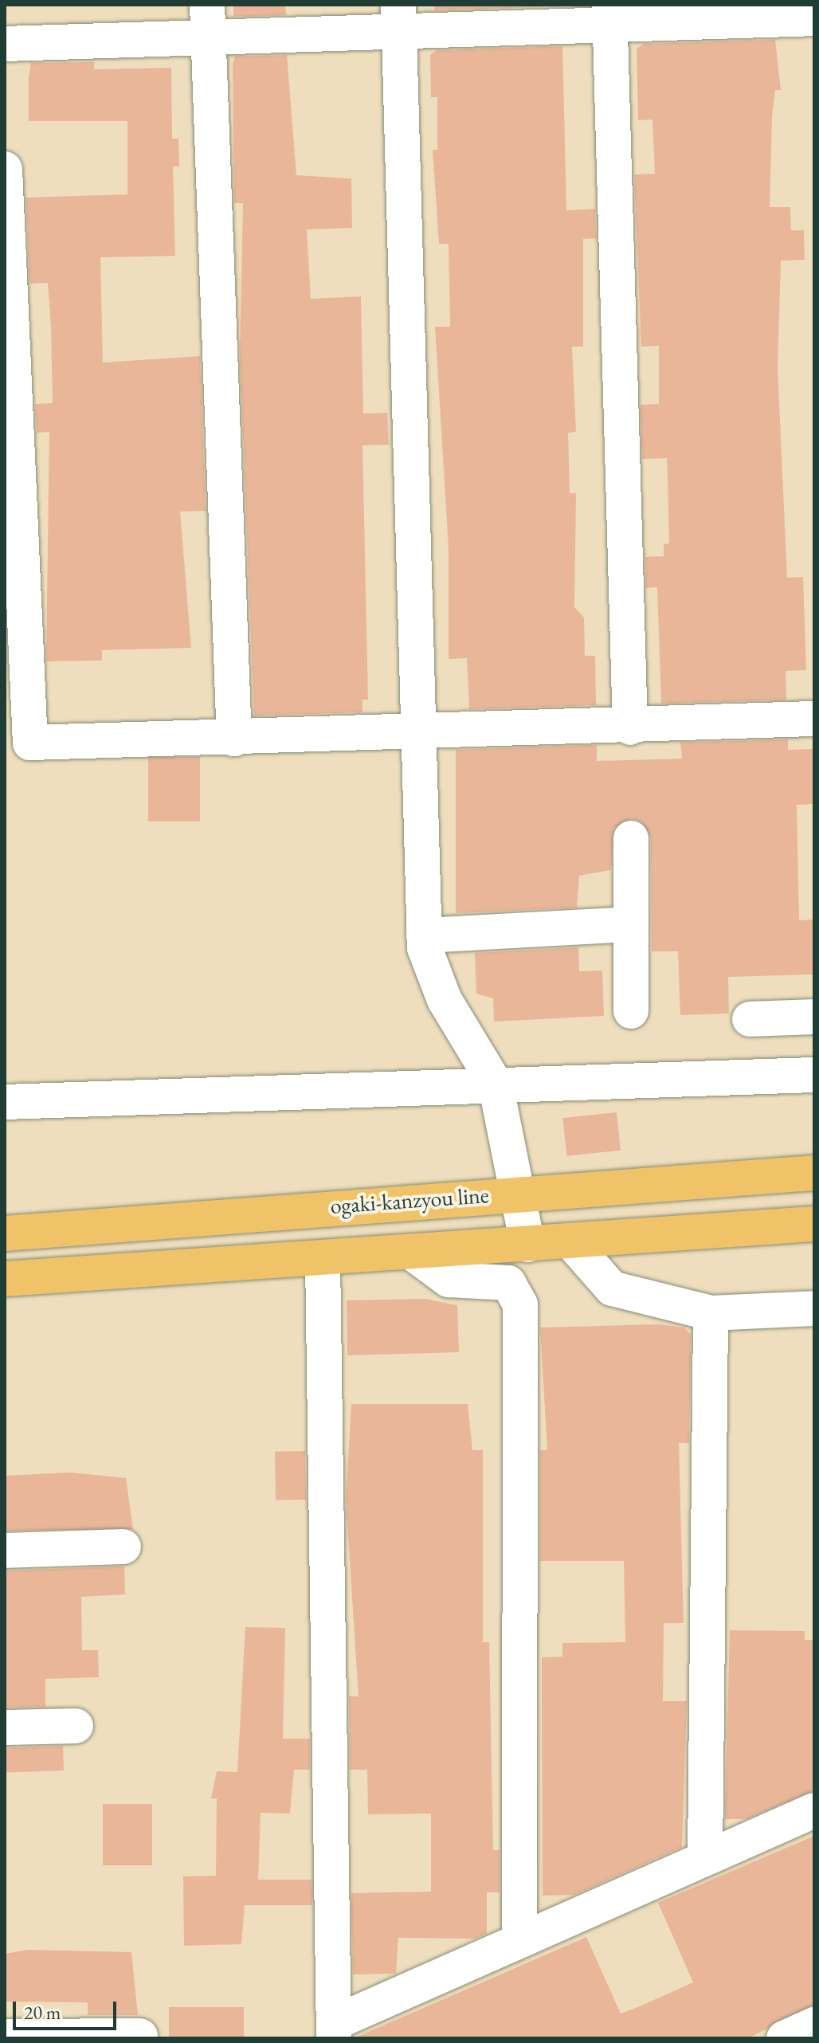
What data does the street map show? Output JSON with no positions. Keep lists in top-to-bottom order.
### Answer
{
  "streets": {
    "main road": ["ogaki-kanzyou line"]
  },
  "scale_bar": "20 m"
}
